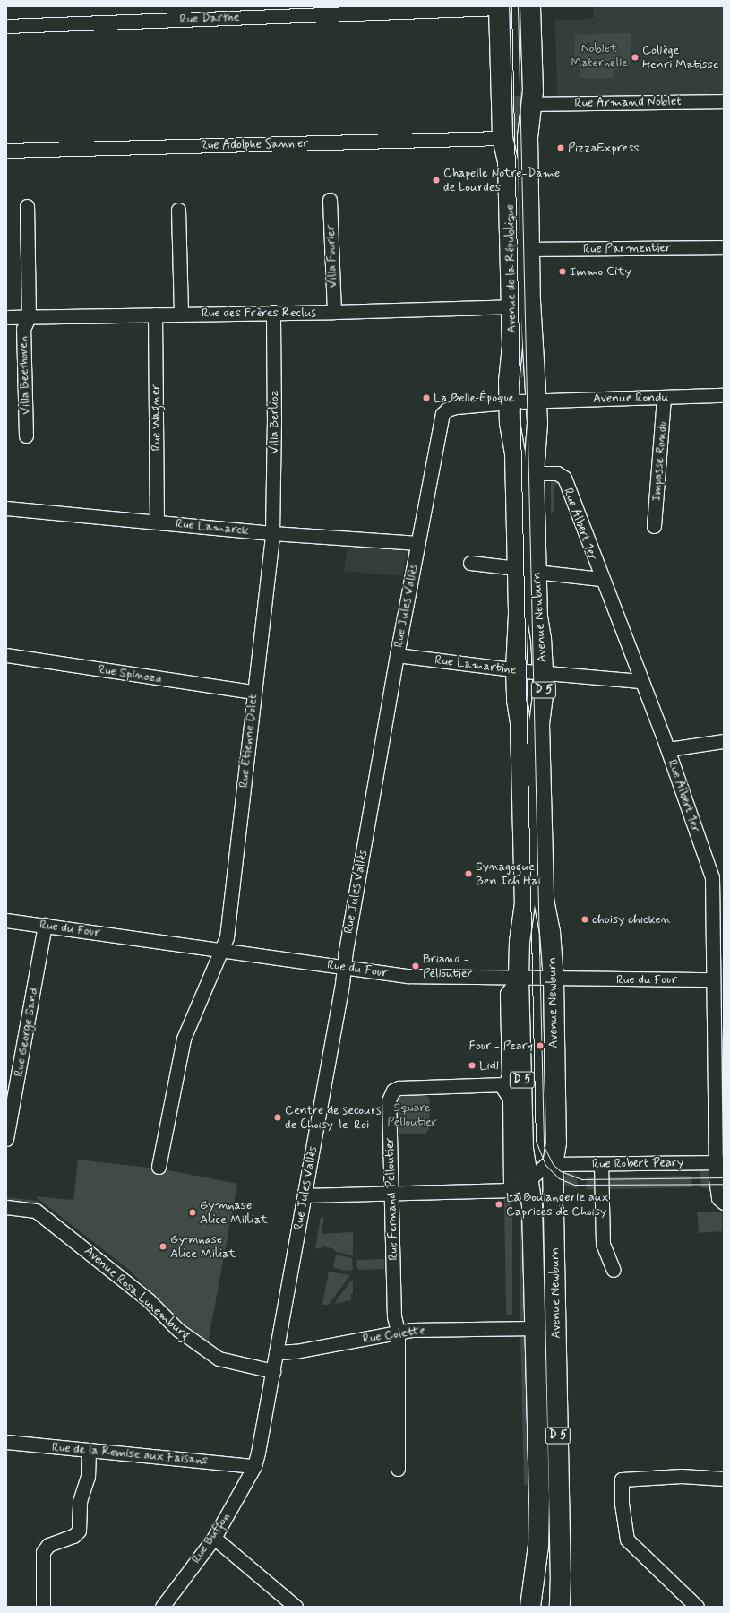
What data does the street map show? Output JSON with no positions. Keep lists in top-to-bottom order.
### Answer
{
  "streets": {
    "main road": ["Avenue de la République", "Avenue Newburn", "D 5"],
    "street": [
      "Rue Darthe",
      "Rue Armand Noblet",
      "Rue Adolphe Sannier",
      "Rue Parmentier",
      "Villa Fourier",
      "Rue des Frères Reclus",
      "Villa Beethoven",
      "Avenue Rondu",
      "Rue Wagner",
      "Villa Berlioz",
      "Impasse Rondu",
      "Rue Albert 1er",
      "Rue Lamarck",
      "Rue Jules Vallès",
      "Rue Lamartine",
      "Rue Spinoza",
      "Rue Étienne Dolet",
      "Rue du Four",
      "Rue George Sand",
      "Rue Robert Peary",
      "Rue Fernand Pelloutier",
      "Avenue Rosa Luxemburg",
      "Rue Colette",
      "Rue de la Remise aux Faisans",
      "Rue Buffon"
    ]
  },
  "crossings": [
    ["Rue Darthe", "Avenue de la République"],
    ["Rue Armand Noblet", "Avenue de la République"],
    ["Rue Adolphe Sannier", "Avenue de la République"],
    ["Rue Parmentier", "Avenue de la République"],
    ["Villa Fourier", "Rue des Frères Reclus"],
    ["Avenue de la République", "Rue des Frères Reclus"],
    ["Avenue de la République", "Avenue Rondu"],
    ["Avenue de la République", "Rue Jules Vallès"],
    ["Avenue de la République", "Avenue Newburn"],
    ["Rue des Frères Reclus", "Villa Beethoven"],
    ["Rue des Frères Reclus", "Rue Wagner"],
    ["Rue des Frères Reclus", "Villa Berlioz"],
    ["Avenue Rondu", "Impasse Rondu"],
    ["Avenue Rondu", "Rue Jules Vallès"],
    ["Avenue Rondu", "Avenue Newburn"],
    ["Rue Wagner", "Rue Lamarck"],
    ["Villa Berlioz", "Rue Lamarck"],
    ["Villa Berlioz", "Rue Étienne Dolet"],
    ["Rue Albert 1er", "Avenue Newburn"],
    ["Rue Albert 1er", "Rue Lamartine"],
    ["Rue Albert 1er", "Rue du Four"],
    ["Rue Albert 1er", "Rue Robert Peary"],
    ["Rue Lamarck", "Rue Jules Vallès"],
    ["Rue Lamarck", "Rue Étienne Dolet"],
    ["Rue Jules Vallès", "Avenue Newburn"],
    ["Rue Jules Vallès", "Rue Lamartine"],
    ["Rue Jules Vallès", "Rue du Four"],
    ["Rue Jules Vallès", "Avenue Rosa Luxemburg"],
    ["Rue Jules Vallès", "Rue Colette"],
    ["Rue Jules Vallès", "Rue de la Remise aux Faisans"],
    ["Rue Jules Vallès", "Rue Buffon"],
    ["Avenue Newburn", "Rue Lamartine"],
    ["Avenue Newburn", "Rue du Four"],
    ["Avenue Newburn", "Rue Robert Peary"],
    ["Avenue Newburn", "Rue Colette"],
    ["Rue Spinoza", "Rue Étienne Dolet"],
    ["Rue Étienne Dolet", "Rue du Four"],
    ["Rue du Four", "Rue George Sand"],
    ["Rue Fernand Pelloutier", "Rue Colette"],
    ["Rue de la Remise aux Faisans", "Rue Buffon"]
  ],
  "parks": ["Noblet Maternelle", "Square Pelloutier"],
  "places": [
    "Collège Henri Matisse",
    "PizzaExpress",
    "Chapelle Notre-Dame de Lourdes",
    "Immo City",
    "La Belle Époque",
    "Synagogue Ben Ich Haï",
    "choisy chicken",
    "Briand - Pelloutier",
    "Four - Peary",
    "Lidl",
    "Centre de secours de Choisy-le-Roi",
    "La Boulangerie aux Caprices de Choisy",
    "Gymnase Alice Milliat",
    "Gymnase Alice Miliat"
  ]
}
